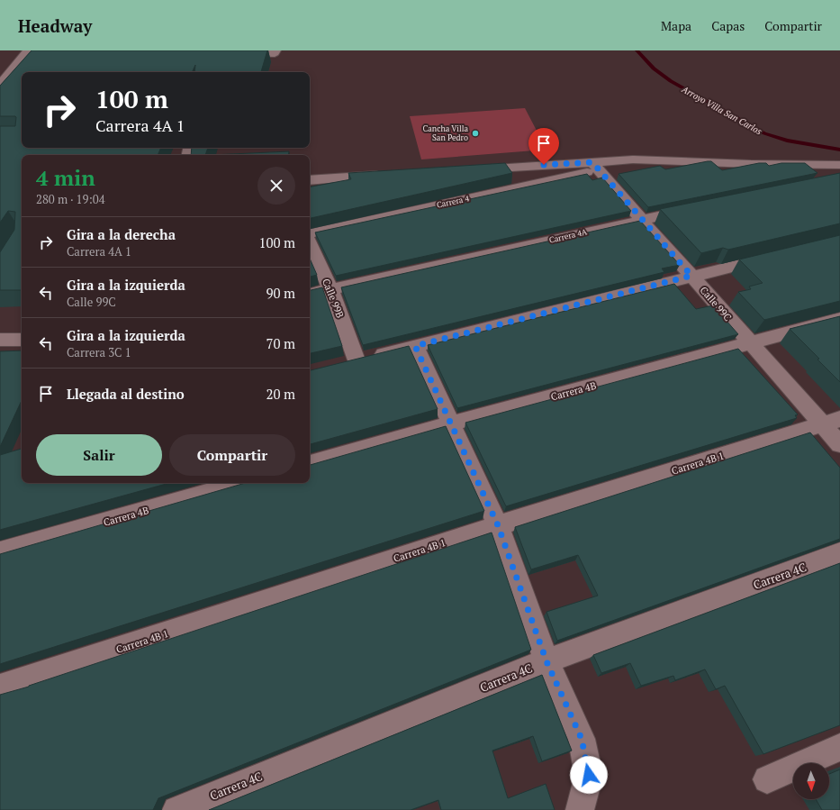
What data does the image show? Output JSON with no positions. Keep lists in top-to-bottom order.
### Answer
{
  "streets": {
    "street": [
      "Carrera 4",
      "Carrera 4A",
      "Calle 99B",
      "Calle 99C",
      "Carrera 4B",
      "Carrera 4B 1",
      "Carrera 4C"
    ]
  },
  "crossings": [
    ["Carrera 4", "Calle 99C"],
    ["Carrera 4A", "Calle 99B"],
    ["Carrera 4A", "Calle 99C"],
    ["Calle 99C", "Carrera 4B"],
    ["Calle 99C", "Carrera 4B 1"]
  ],
  "water": ["Arroyo Villa San Carlos"],
  "places": ["Cancha Villa San Pedro"],
  "north": "bottom",
  "page": {
    "header": "Headway",
    "nav": ["Mapa", "Capas", "Compartir"],
    "turn": ["100 m", "Carrera 4A 1"],
    "heading": ["4 min", "280 m · 19:04"],
    "list": [
      {
        "name": "Gira a la derecha",
        "note": "Carrera 4A 1",
        "value": "100 m"
      },
      {
        "name": "Gira a la izquierda",
        "note": "Calle 99C",
        "value": "90 m"
      },
      {
        "name": "Gira a la izquierda",
        "note": "Carrera 3C 1",
        "value": "70 m"
      },
      {
        "name": "Llegada al destino",
        "value": "20 m"
      }
    ],
    "buttons": ["Salir", "Compartir"]
  }
}
